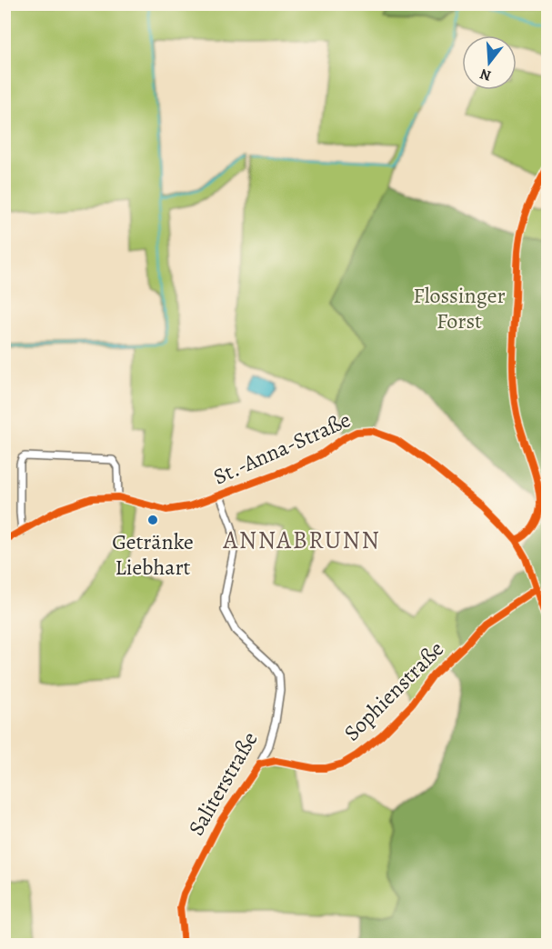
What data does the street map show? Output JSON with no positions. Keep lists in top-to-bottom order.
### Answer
{
  "streets": {
    "street": ["St.-Anna-Straße", "Sophienstraße", "Saliterstraße"]
  },
  "crossings": [
    ["St.-Anna-Straße", "Sophienstraße"],
    ["St.-Anna-Straße", "Saliterstraße"],
    ["Sophienstraße", "Saliterstraße"]
  ],
  "districts": ["ANNABRUNN"],
  "parks": ["Flossinger Forst"],
  "places": ["Getränke Liebhart"],
  "north": "bottom"
}
